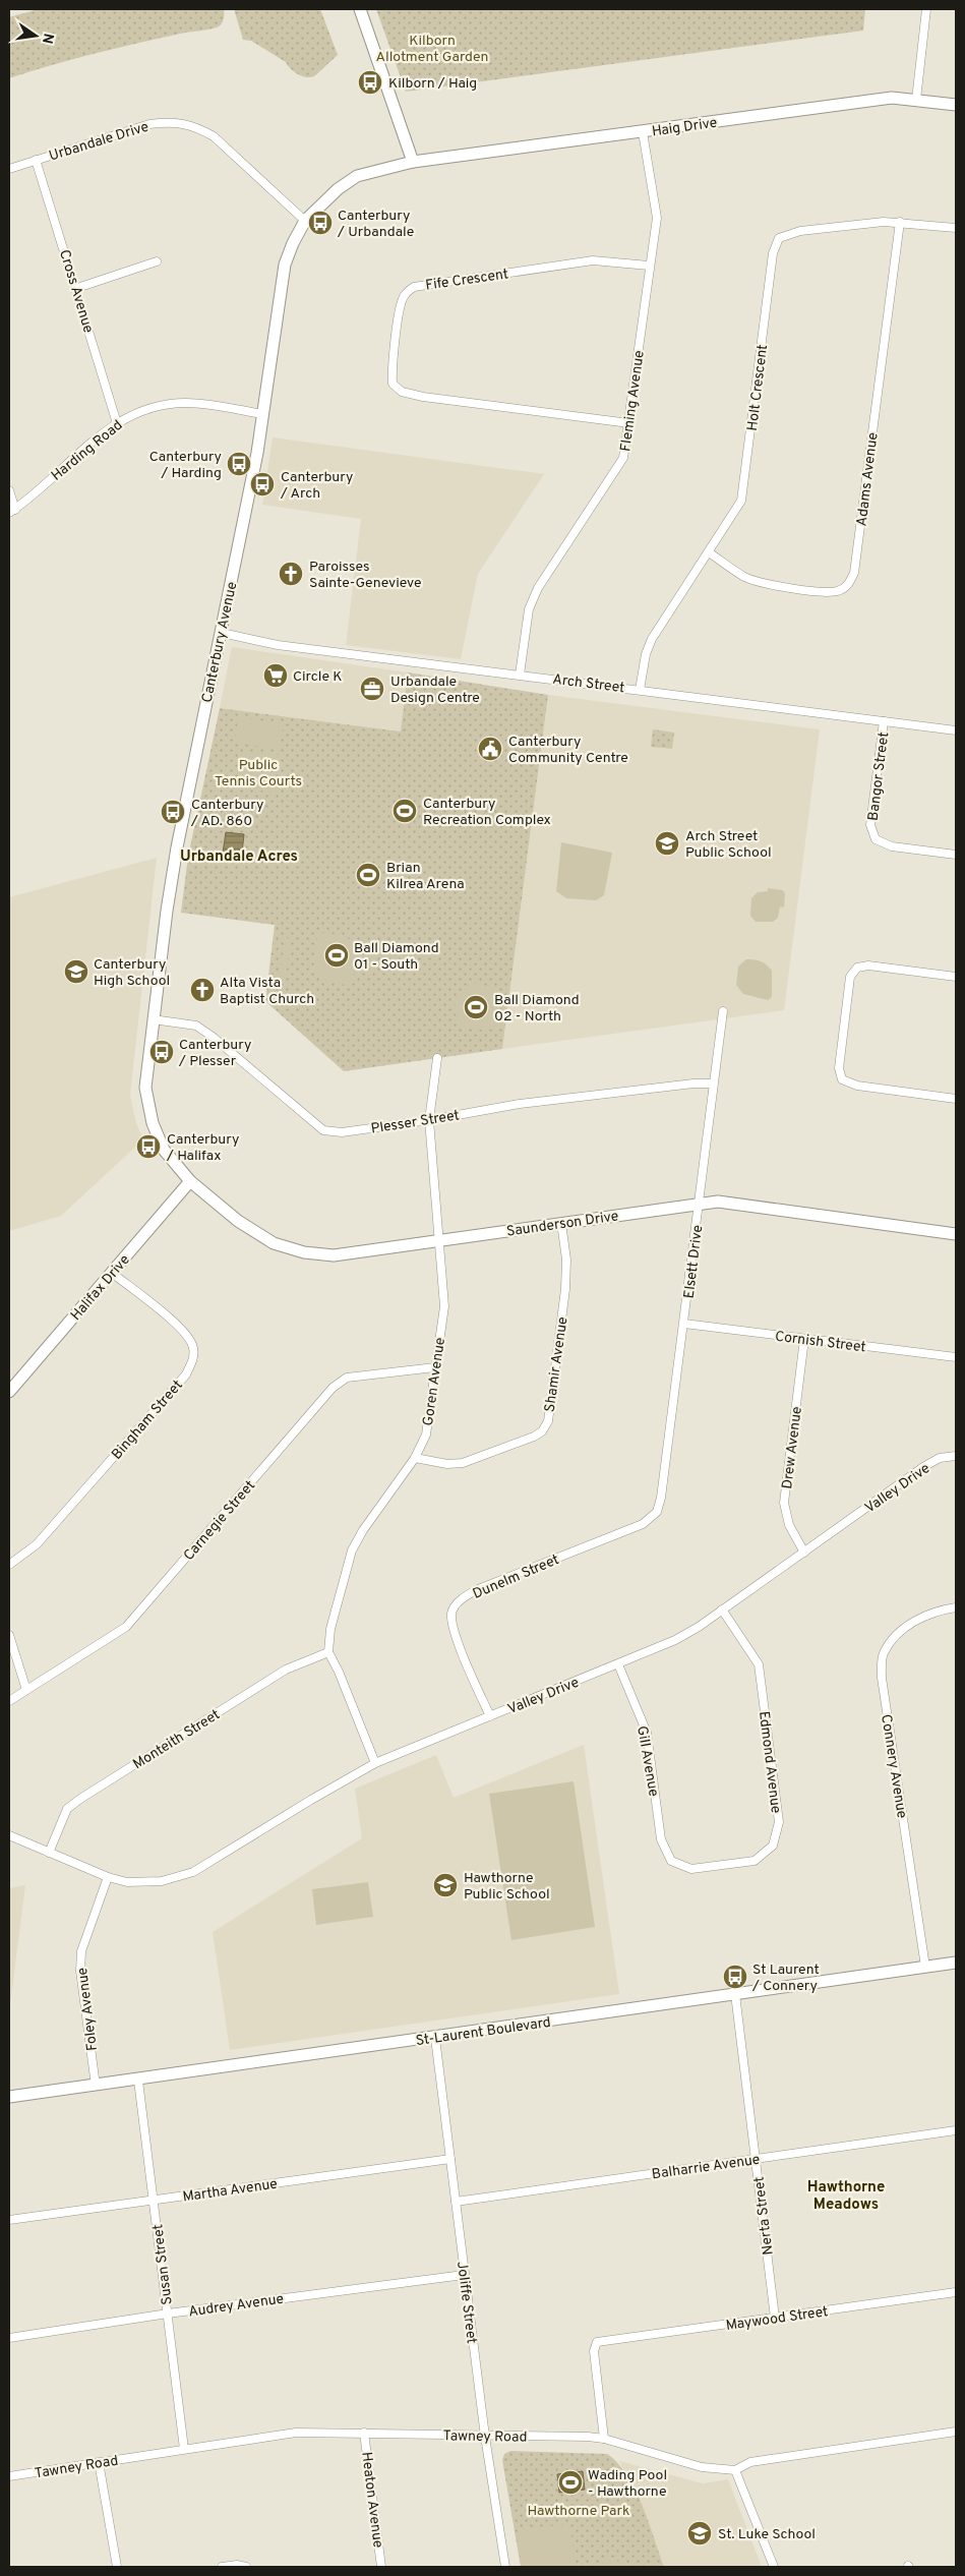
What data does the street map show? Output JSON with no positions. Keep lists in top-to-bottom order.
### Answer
{
  "streets": {
    "street": [
      "Haig Drive",
      "Urbandale Drive",
      "Fife Crescent",
      "Cross Avenue",
      "Holt Crescent",
      "Fleming Avenue",
      "Harding Road",
      "Adams Avenue",
      "Canterbury Avenue",
      "Arch Street",
      "Bangor Street",
      "Plesser Street",
      "Saunderson Drive",
      "Elsett Drive",
      "Halifax Drive",
      "Cornish Street",
      "Shamir Avenue",
      "Goren Avenue",
      "Bingham Street",
      "Drew Avenue",
      "Valley Drive",
      "Carnegie Street",
      "Dunelm Street",
      "Monteith Street",
      "Gill Avenue",
      "Edmond Avenue",
      "Connery Avenue",
      "Foley Avenue",
      "St-Laurent Boulevard",
      "Balharrie Avenue",
      "Martha Avenue",
      "Nerta Street",
      "Susan Street",
      "Joliffe Street",
      "Audrey Avenue",
      "Maywood Street",
      "Tawney Road",
      "Heaton Avenue"
    ]
  },
  "crossings": [
    ["Haig Drive", "Fleming Avenue"],
    ["Haig Drive", "Canterbury Avenue"],
    ["Urbandale Drive", "Cross Avenue"],
    ["Urbandale Drive", "Canterbury Avenue"],
    ["Fife Crescent", "Fleming Avenue"],
    ["Cross Avenue", "Harding Road"],
    ["Holt Crescent", "Adams Avenue"],
    ["Holt Crescent", "Arch Street"],
    ["Fleming Avenue", "Arch Street"],
    ["Harding Road", "Canterbury Avenue"],
    ["Canterbury Avenue", "Arch Street"],
    ["Canterbury Avenue", "Plesser Street"],
    ["Canterbury Avenue", "Saunderson Drive"],
    ["Canterbury Avenue", "Halifax Drive"],
    ["Arch Street", "Bangor Street"],
    ["Plesser Street", "Elsett Drive"],
    ["Plesser Street", "Goren Avenue"],
    ["Saunderson Drive", "Elsett Drive"],
    ["Saunderson Drive", "Halifax Drive"],
    ["Saunderson Drive", "Shamir Avenue"],
    ["Saunderson Drive", "Goren Avenue"],
    ["Elsett Drive", "Cornish Street"],
    ["Elsett Drive", "Dunelm Street"],
    ["Halifax Drive", "Bingham Street"],
    ["Cornish Street", "Drew Avenue"],
    ["Shamir Avenue", "Goren Avenue"],
    ["Goren Avenue", "Carnegie Street"],
    ["Goren Avenue", "Monteith Street"],
    ["Drew Avenue", "Valley Drive"],
    ["Valley Drive", "Dunelm Street"],
    ["Valley Drive", "Monteith Street"],
    ["Valley Drive", "Gill Avenue"],
    ["Valley Drive", "Edmond Avenue"],
    ["Valley Drive", "Foley Avenue"],
    ["Gill Avenue", "Edmond Avenue"],
    ["Connery Avenue", "St-Laurent Boulevard"],
    ["Foley Avenue", "St-Laurent Boulevard"],
    ["St-Laurent Boulevard", "Nerta Street"],
    ["St-Laurent Boulevard", "Susan Street"],
    ["St-Laurent Boulevard", "Joliffe Street"],
    ["Balharrie Avenue", "Nerta Street"],
    ["Balharrie Avenue", "Joliffe Street"],
    ["Martha Avenue", "Susan Street"],
    ["Martha Avenue", "Joliffe Street"],
    ["Nerta Street", "Maywood Street"],
    ["Susan Street", "Audrey Avenue"],
    ["Susan Street", "Tawney Road"],
    ["Joliffe Street", "Audrey Avenue"],
    ["Joliffe Street", "Tawney Road"],
    ["Maywood Street", "Tawney Road"],
    ["Tawney Road", "Heaton Avenue"]
  ],
  "districts": ["Urbandale Acres", "Hawthorne Meadows"],
  "parks": ["Kilborn Allotment Garden", "Public Tennis Courts", "Hawthorne Park"],
  "places": {
    "bus stop": [
      "Kilborn / Haig",
      "Canterbury / Urbandale",
      "Canterbury / Harding",
      "Canterbury / Arch",
      "Canterbury / AD. 860",
      "Canterbury / Plesser",
      "Canterbury / Halifax",
      "St Laurent / Connery"
    ],
    "church": ["Paroisses Sainte-Genevieve", "Alta Vista Baptist Church"],
    "supermarket": ["Circle K"],
    "office": ["Urbandale Design Centre"],
    "public building": ["Canterbury Community Centre"],
    "sports": [
      "Canterbury Recreation Complex",
      "Brian Kilrea Arena",
      "Ball Diamond 01 - South",
      "Ball Diamond 02 - North",
      "Wading Pool - Hawthorne"
    ],
    "school or university": [
      "Arch Street Public School",
      "Canterbury High School",
      "Hawthorne Public School",
      "St. Luke School"
    ]
  },
  "north": "right"
}
